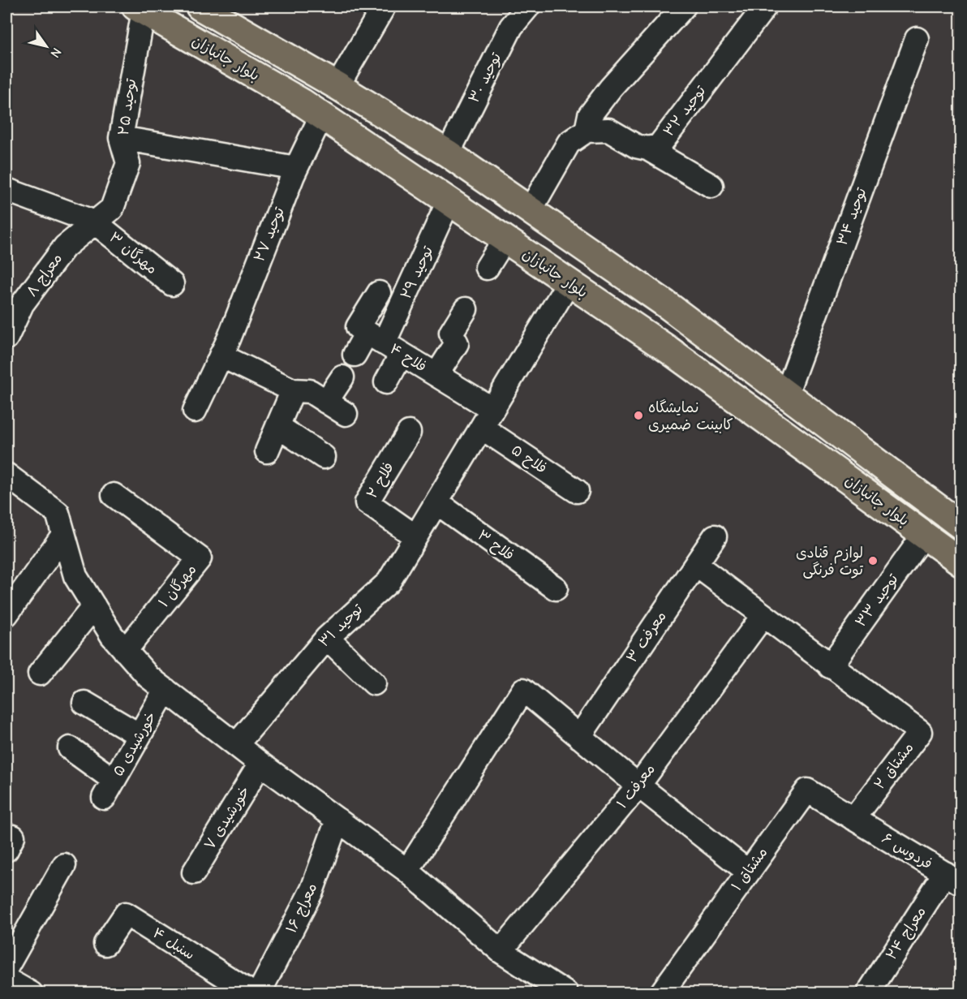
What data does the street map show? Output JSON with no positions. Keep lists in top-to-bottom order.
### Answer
{
  "streets": {
    "highway": ["بلوار جانبازان"],
    "street": [
      "توحید ۳۰",
      "توحید ۲۵",
      "توحید ۳۲",
      "توحید ۳۴",
      "توحید ۲۷",
      "مهرگان ۳",
      "توحید ۲۹",
      "معراج ۸",
      "فلاح ۴",
      "فلاح ۵",
      "فلاح ۲",
      "فلاح ۳",
      "مهرگان ۱",
      "توحید ۳۳",
      "توحید ۳۱",
      "معرفت ۳",
      "خورشیدی ۵",
      "مشتاق ۲",
      "معرفت ۱",
      "خورشیدی ۷",
      "فردوس ۶",
      "مشتاق ۱",
      "معراج ۱۶",
      "معراج ۲۴",
      "سنبل ۴"
    ]
  },
  "crossings": [
    ["بلوار جانبازان", "توحید ۳۰"],
    ["بلوار جانبازان", "توحید ۲۵"],
    ["بلوار جانبازان", "توحید ۳۴"],
    ["بلوار جانبازان", "توحید ۲۷"],
    ["بلوار جانبازان", "توحید ۲۹"],
    ["بلوار جانبازان", "توحید ۳۳"],
    ["بلوار جانبازان", "توحید ۳۱"],
    ["توحید ۲۵", "مهرگان ۳"],
    ["توحید ۲۵", "معراج ۸"],
    ["مهرگان ۳", "معراج ۸"],
    ["توحید ۲۹", "فلاح ۴"],
    ["فلاح ۴", "فلاح ۵"],
    ["فلاح ۴", "توحید ۳۱"],
    ["فلاح ۵", "توحید ۳۱"],
    ["فلاح ۲", "توحید ۳۱"],
    ["فلاح ۳", "توحید ۳۱"],
    ["توحید ۳۳", "مشتاق ۲"],
    ["مشتاق ۲", "فردوس ۶"],
    ["مشتاق ۲", "مشتاق ۱"],
    ["فردوس ۶", "مشتاق ۱"],
    ["فردوس ۶", "معراج ۲۴"]
  ],
  "places": ["نمایشگاه کابینت ضمیری", "لوازم قنادی توت فرنگی"],
  "north": "bottom right"
}
